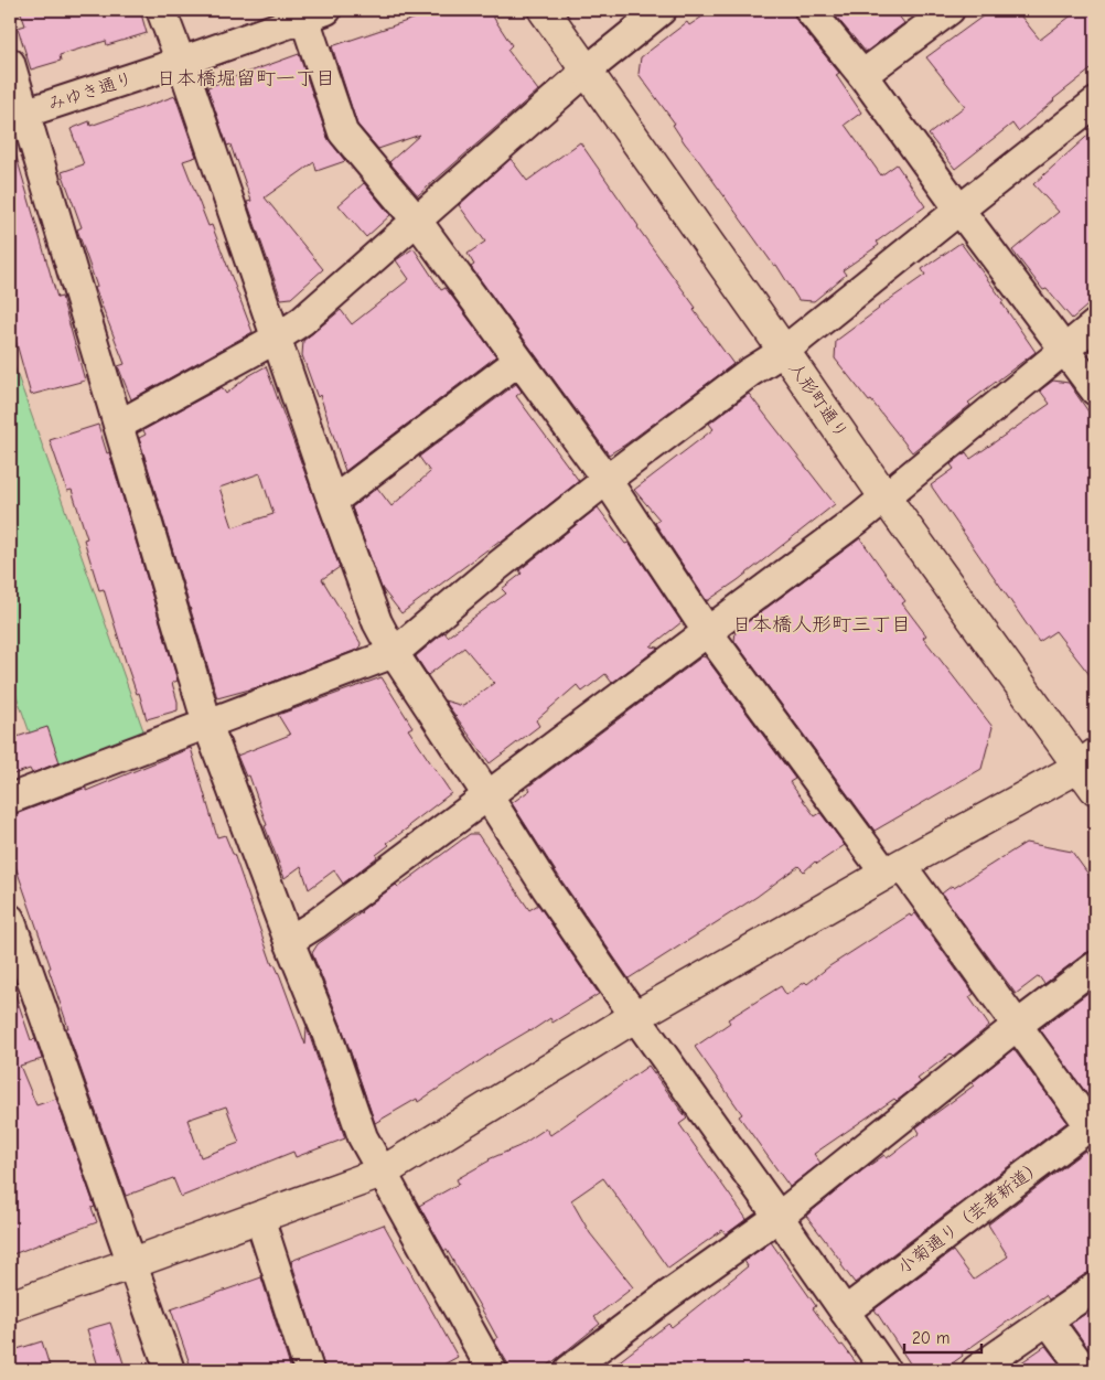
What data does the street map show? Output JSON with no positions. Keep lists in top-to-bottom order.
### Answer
{
  "streets": {
    "street": ["みゆき通り", "人形町通り", "小菊通り（芸者新道）"]
  },
  "districts": ["日本橋堀留町一丁目", "日本橋人形町三丁目"],
  "scale_bar": "20 m"
}
